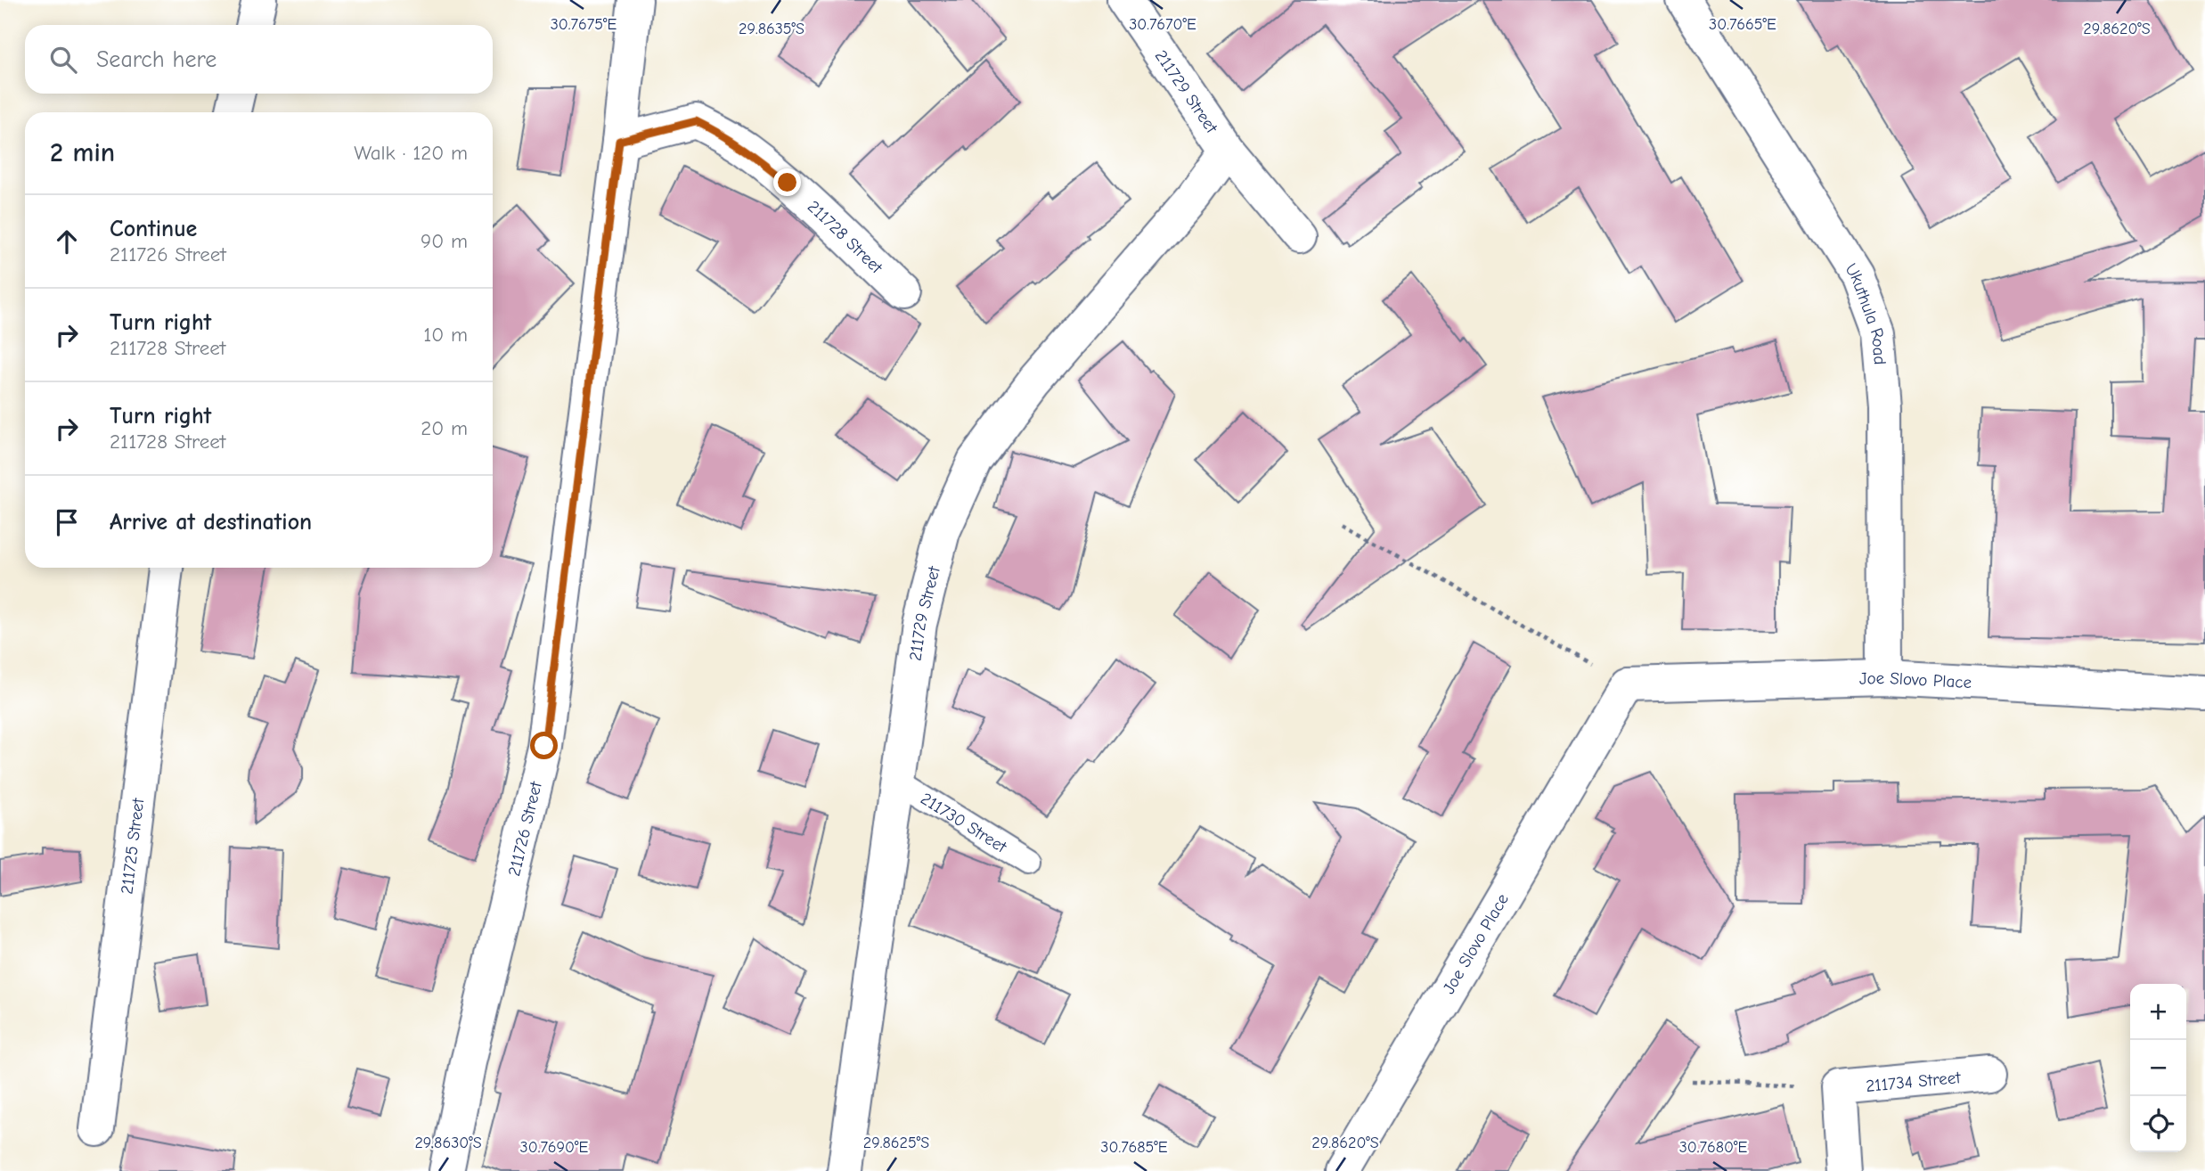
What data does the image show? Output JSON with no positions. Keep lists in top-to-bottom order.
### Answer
{
  "streets": {
    "street": [
      "211729 Street",
      "211728 Street",
      "Ukuthula Road",
      "Joe Slovo Place",
      "211726 Street",
      "211725 Street",
      "211734 Street"
    ],
    "lane": ["211730 Street"]
  },
  "crossings": [
    ["211729 Street", "211730 Street"],
    ["211728 Street", "211726 Street"],
    ["Ukuthula Road", "Joe Slovo Place"]
  ],
  "page": {
    "search": "Search here",
    "heading": ["2 min", "Walk · 120 m"],
    "list": [
      ["Continue", "211726 Street", "90 m"],
      ["Turn right", "211728 Street", "10 m"],
      ["Turn right", "211728 Street", "20 m"],
      "Arrive at destination"
    ],
    "map_buttons": ["+", "−"]
  },
  "coordinates": [
    "30.7675°E",
    "30.7670°E",
    "30.7665°E",
    "29.8635°S",
    "29.8620°S",
    "29.8630°S",
    "29.8625°S",
    "30.7690°E",
    "30.7685°E",
    "30.7680°E"
  ]
}
